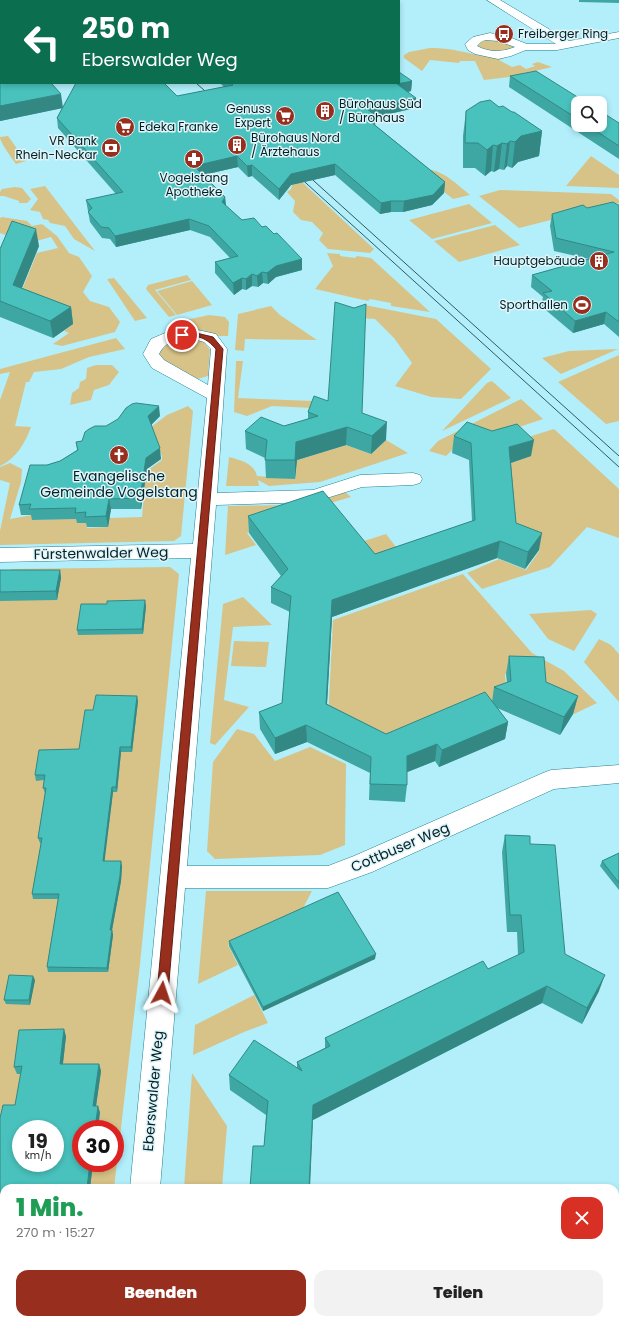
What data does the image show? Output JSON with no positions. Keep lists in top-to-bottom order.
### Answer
{
  "streets": {
    "street": ["Fürstenwalder Weg", "Cottbuser Weg", "Eberswalder Weg"]
  },
  "crossings": [
    ["Fürstenwalder Weg", "Eberswalder Weg"],
    ["Cottbuser Weg", "Eberswalder Weg"]
  ],
  "places": {
    "bus stop": ["Freiberger Ring"],
    "building": ["Bürohaus Süd / Bürohaus", "Bürohaus Nord / Ärztehaus", "Hauptgebäude"],
    "supermarket": ["Genuss Expert", "Edeka Franke"],
    "bank": ["VR Bank Rhein-Neckar"],
    "pharmacy": ["Vogelstang Apotheke"],
    "sports": ["Sporthallen"],
    "church": ["Evangelische Gemeinde Vogelstang"]
  },
  "page": {
    "turn": ["250 m", "Eberswalder Weg"],
    "speed": "19 km/h",
    "limit": "30",
    "heading": ["1 Min.", "270 m · 15:27"],
    "buttons": ["Beenden", "Teilen"]
  }
}
